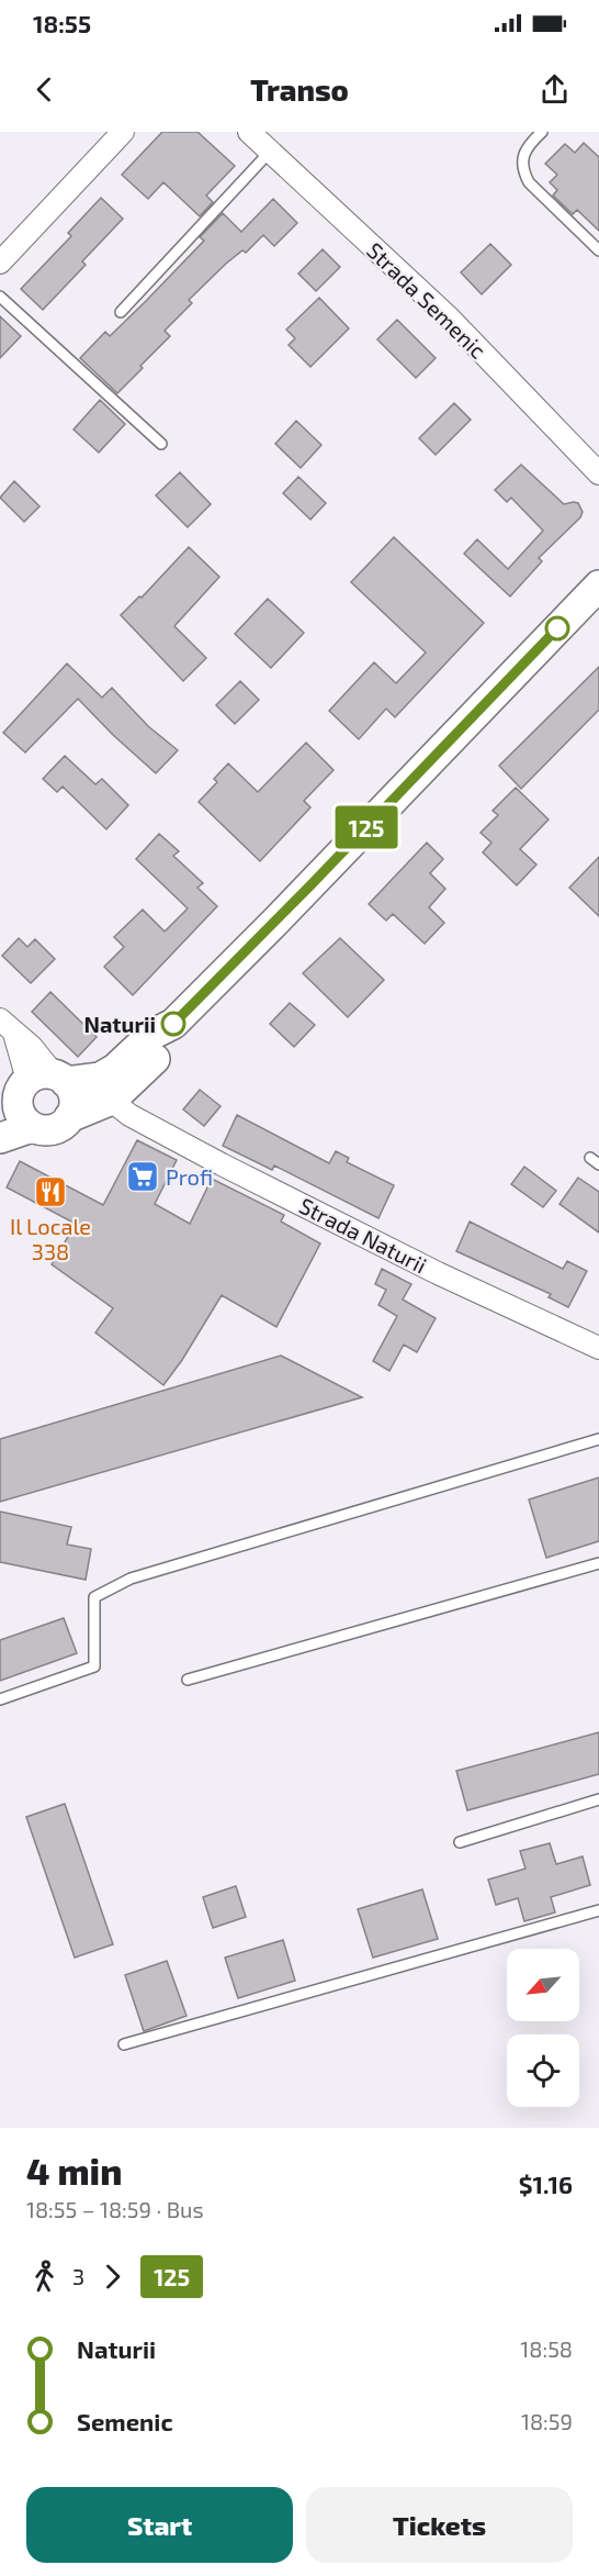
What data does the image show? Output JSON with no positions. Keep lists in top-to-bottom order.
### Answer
{
  "streets": {
    "street": ["Strada Semenic", "Strada Naturii"]
  },
  "places": {
    "other": ["Naturii"],
    "supermarket": ["Profi"],
    "restaurant": ["Il Locale 338"]
  },
  "lines": ["bus line 125"],
  "north": "bottom left",
  "page": {
    "status": "18:55",
    "header": "Transo",
    "on_map": "125",
    "heading": ["4 min", "18:55 – 18:59 · Bus", "$1.16"],
    "legs": ["3", "125"],
    "list": [
      {
        "name": "Naturii",
        "value": "18:58"
      },
      {
        "name": "Semenic",
        "value": "18:59"
      }
    ],
    "buttons": ["Start", "Tickets"]
  }
}
